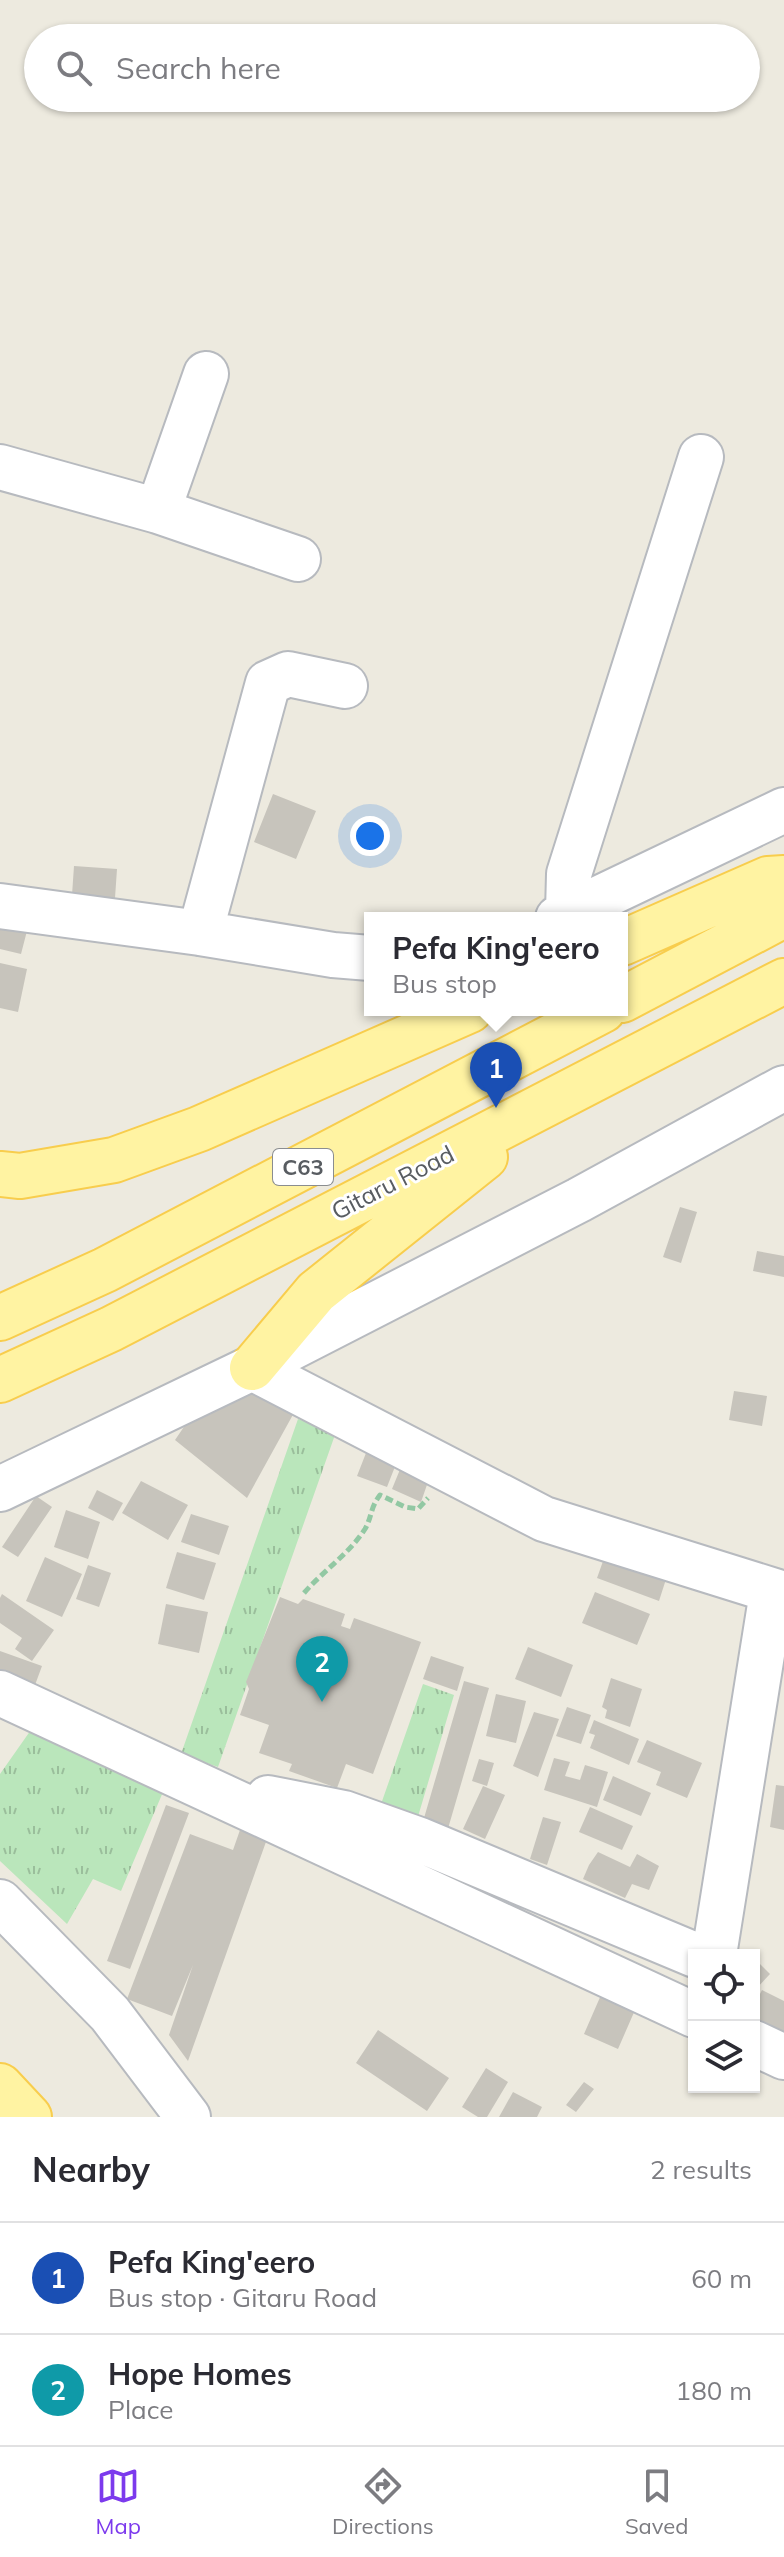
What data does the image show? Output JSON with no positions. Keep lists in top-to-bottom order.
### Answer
{
  "streets": {
    "main road": ["C63", "Gitaru Road"]
  },
  "page": {
    "search": "Search here",
    "popup": ["Pefa King'eero", "Bus stop"],
    "pins": ["1", "2"],
    "heading": ["Nearby", "2 results"],
    "list": [
      {
        "mark": "1",
        "name": "Pefa King'eero",
        "note": "Bus stop · Gitaru Road",
        "value": "60 m"
      },
      {
        "mark": "2",
        "name": "Hope Homes",
        "note": "Place",
        "value": "180 m"
      }
    ],
    "nav": ["Map", "Directions", "Saved"]
  }
}
